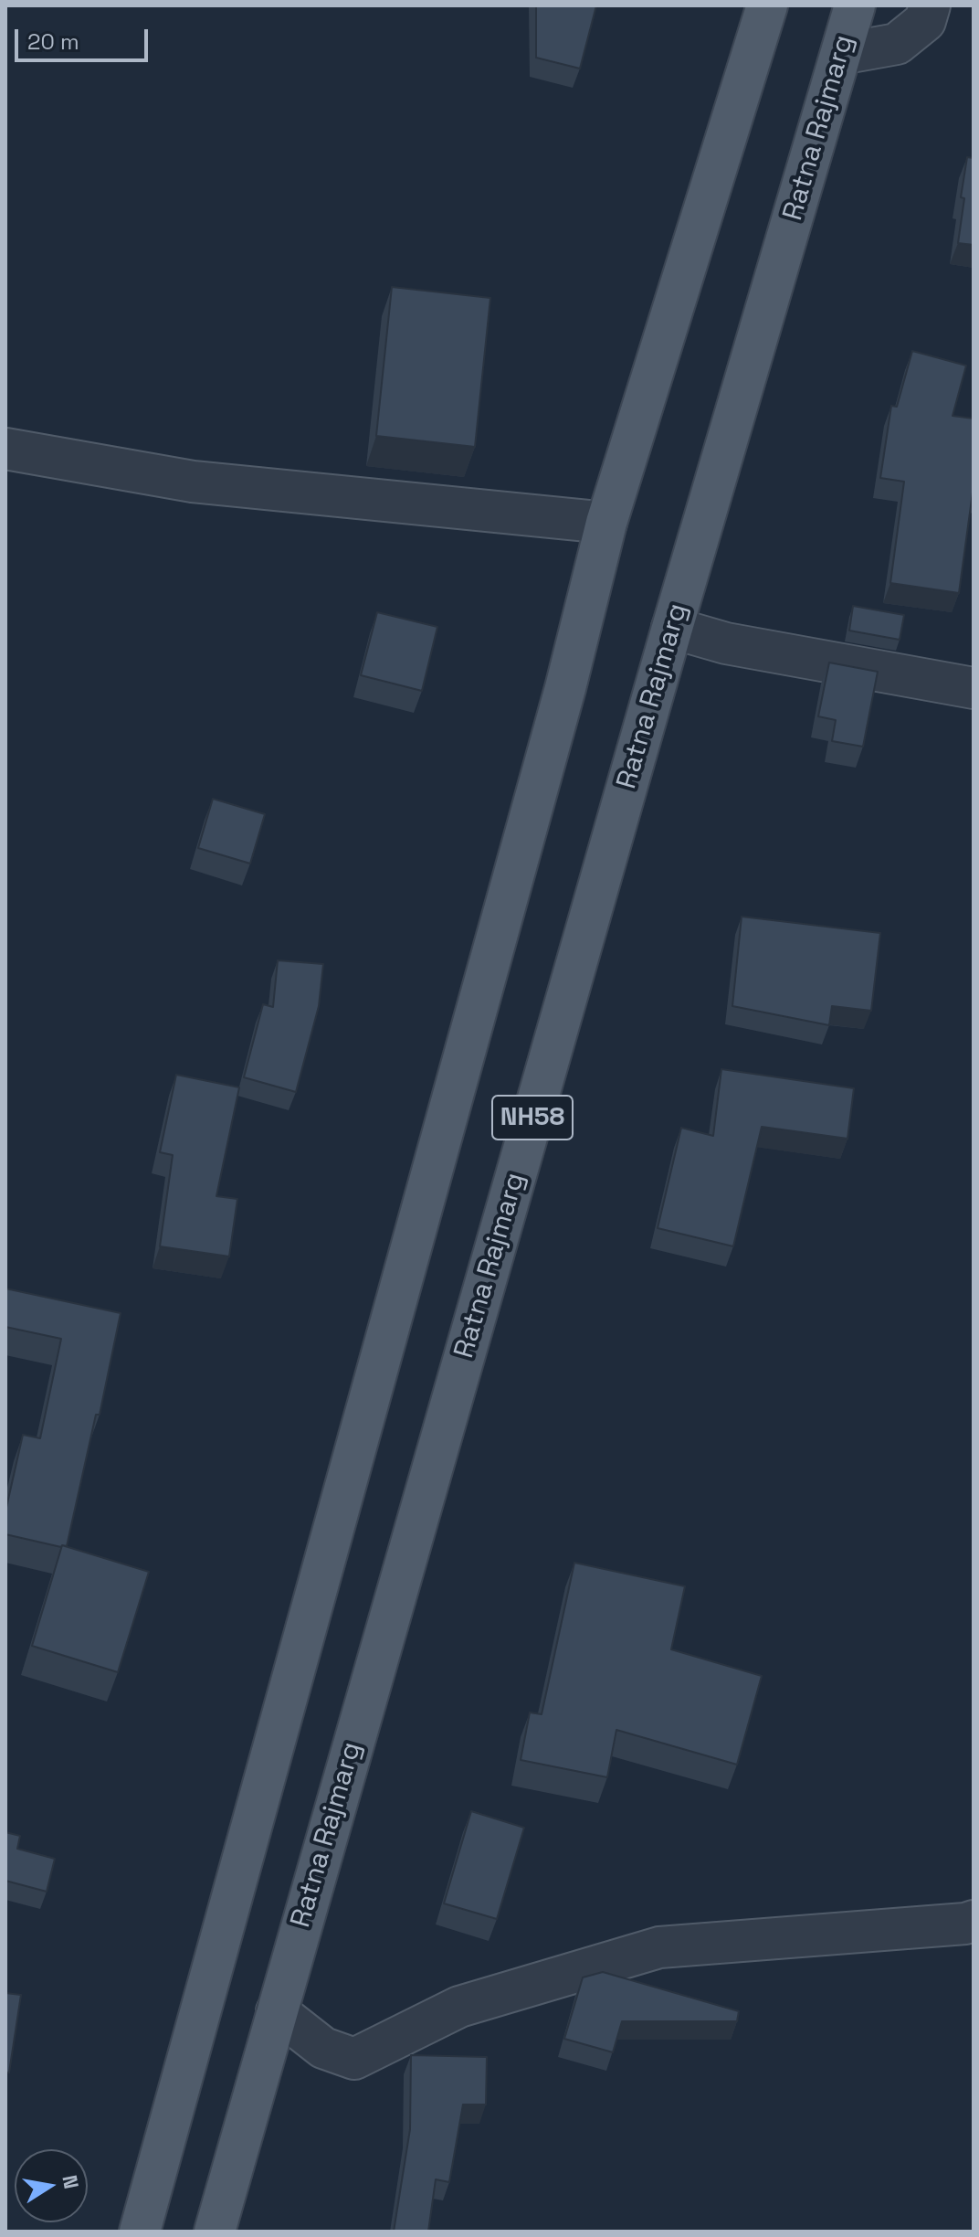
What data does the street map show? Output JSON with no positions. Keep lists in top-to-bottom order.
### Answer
{
  "streets": {
    "main road": ["Ratna Rajmarg", "NH58"]
  },
  "scale_bar": "20 m",
  "north": "right"
}
